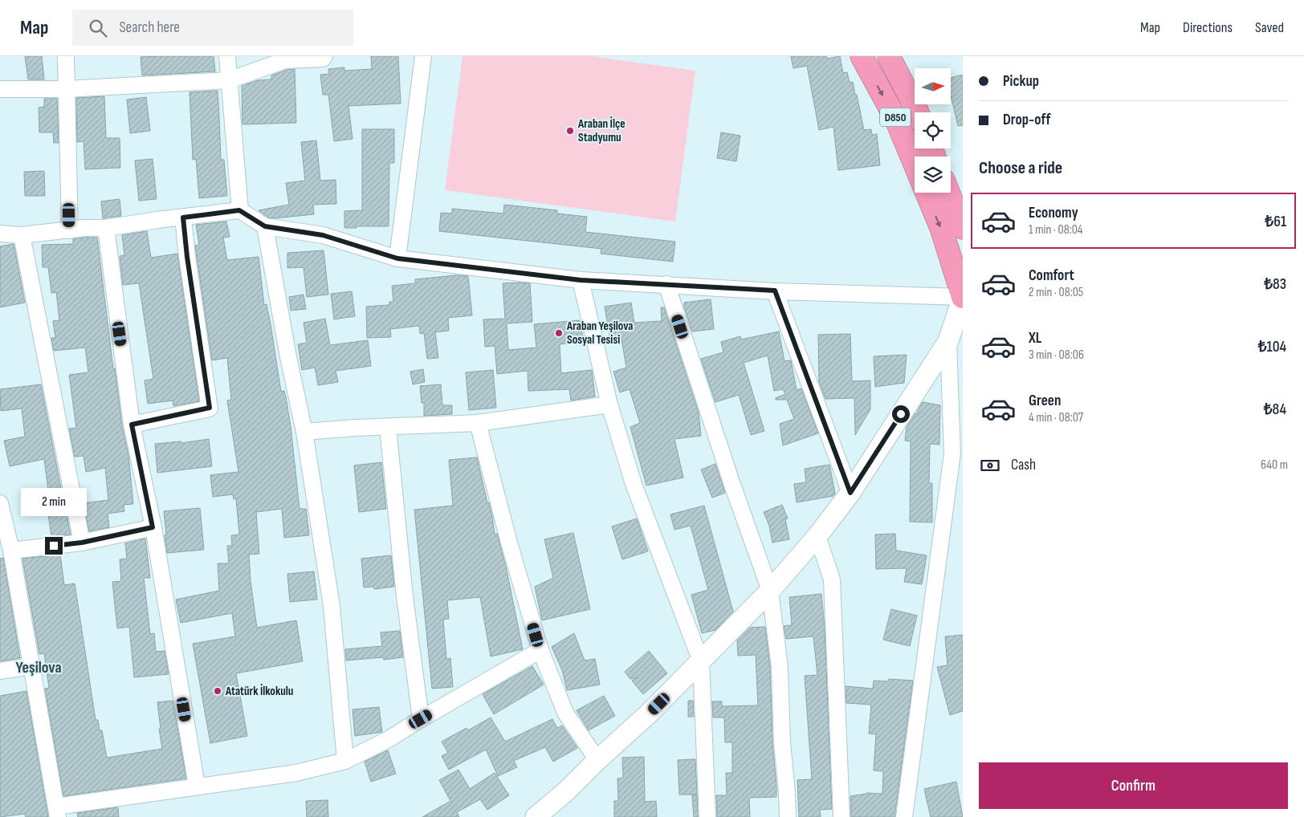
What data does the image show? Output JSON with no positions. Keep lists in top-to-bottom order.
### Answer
{
  "streets": {
    "highway": ["D850"]
  },
  "districts": ["Yeşilova"],
  "places": ["Araban İlçe Stadyumu", "Araban Yeşilova Sosyal Tesisi", "Atatürk İlkokulu"],
  "north": "right",
  "page": {
    "header": "Map",
    "search": "Search here",
    "nav": ["Map", "Directions", "Saved"],
    "banner": ["Pickup", "Drop-off"],
    "heading": "Choose a ride",
    "list": [
      {
        "name": "Economy",
        "note": "1 min · 08:04",
        "value": "₺61"
      },
      {
        "name": "Comfort",
        "note": "2 min · 08:05",
        "value": "₺83"
      },
      {
        "name": "XL",
        "note": "3 min · 08:06",
        "value": "₺104"
      },
      {
        "name": "Green",
        "note": "4 min · 08:07",
        "value": "₺84"
      }
    ],
    "pay": ["Cash", "640 m"],
    "bubble": "2 min",
    "buttons": "Confirm"
  }
}
